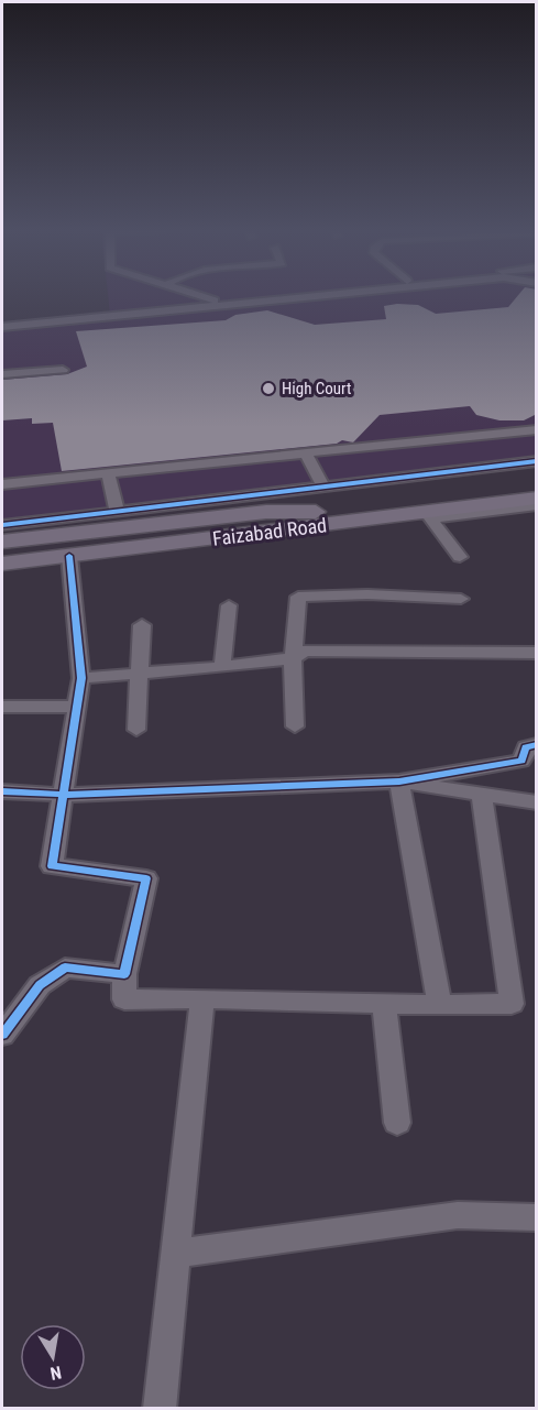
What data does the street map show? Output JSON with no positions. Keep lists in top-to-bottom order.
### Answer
{
  "streets": {
    "highway": ["Faizabad Road"]
  },
  "places": ["High Court"],
  "north": "bottom"
}
